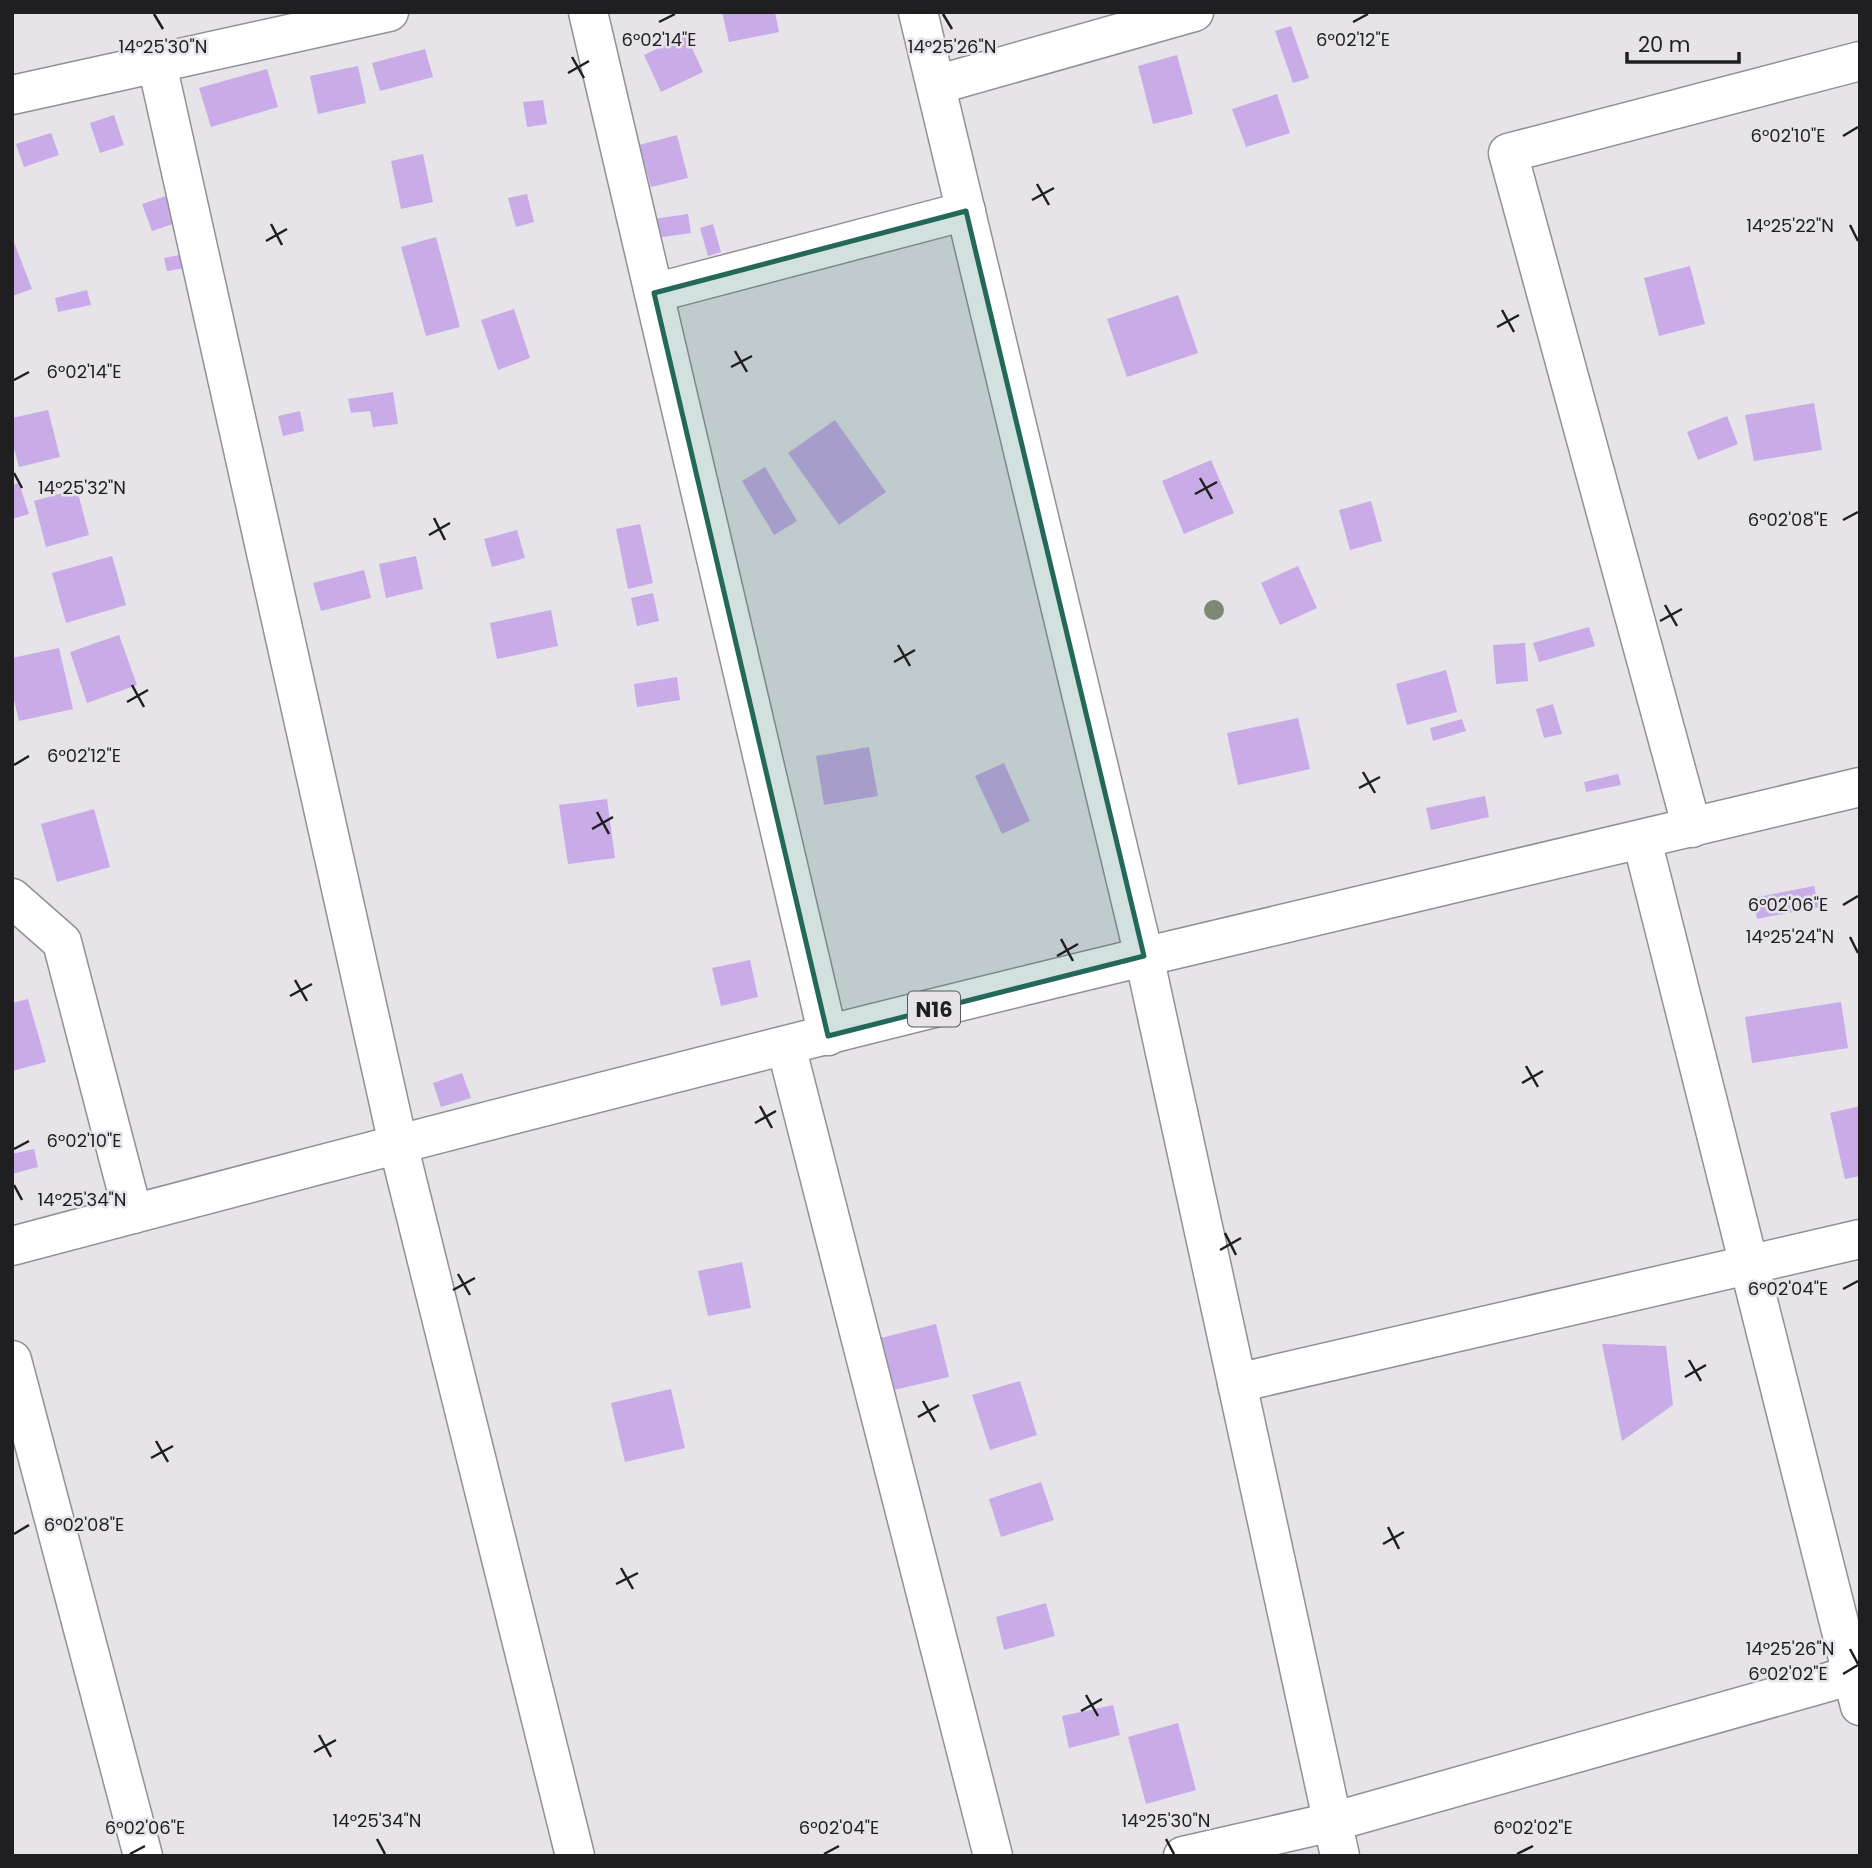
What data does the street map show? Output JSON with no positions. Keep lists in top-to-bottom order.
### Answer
{
  "streets": {
    "street": ["N16"]
  },
  "scale_bar": "20 m",
  "coordinates": [
    "6°02'14\"E",
    "6°02'12\"E",
    "14°25'30\"N",
    "14°25'26\"N",
    "6°02'10\"E",
    "14°25'22\"N",
    "14°25'32\"N",
    "6°02'08\"E",
    "6°02'06\"E",
    "14°25'24\"N",
    "14°25'34\"N",
    "6°02'04\"E",
    "6°02'02\"E"
  ]
}
